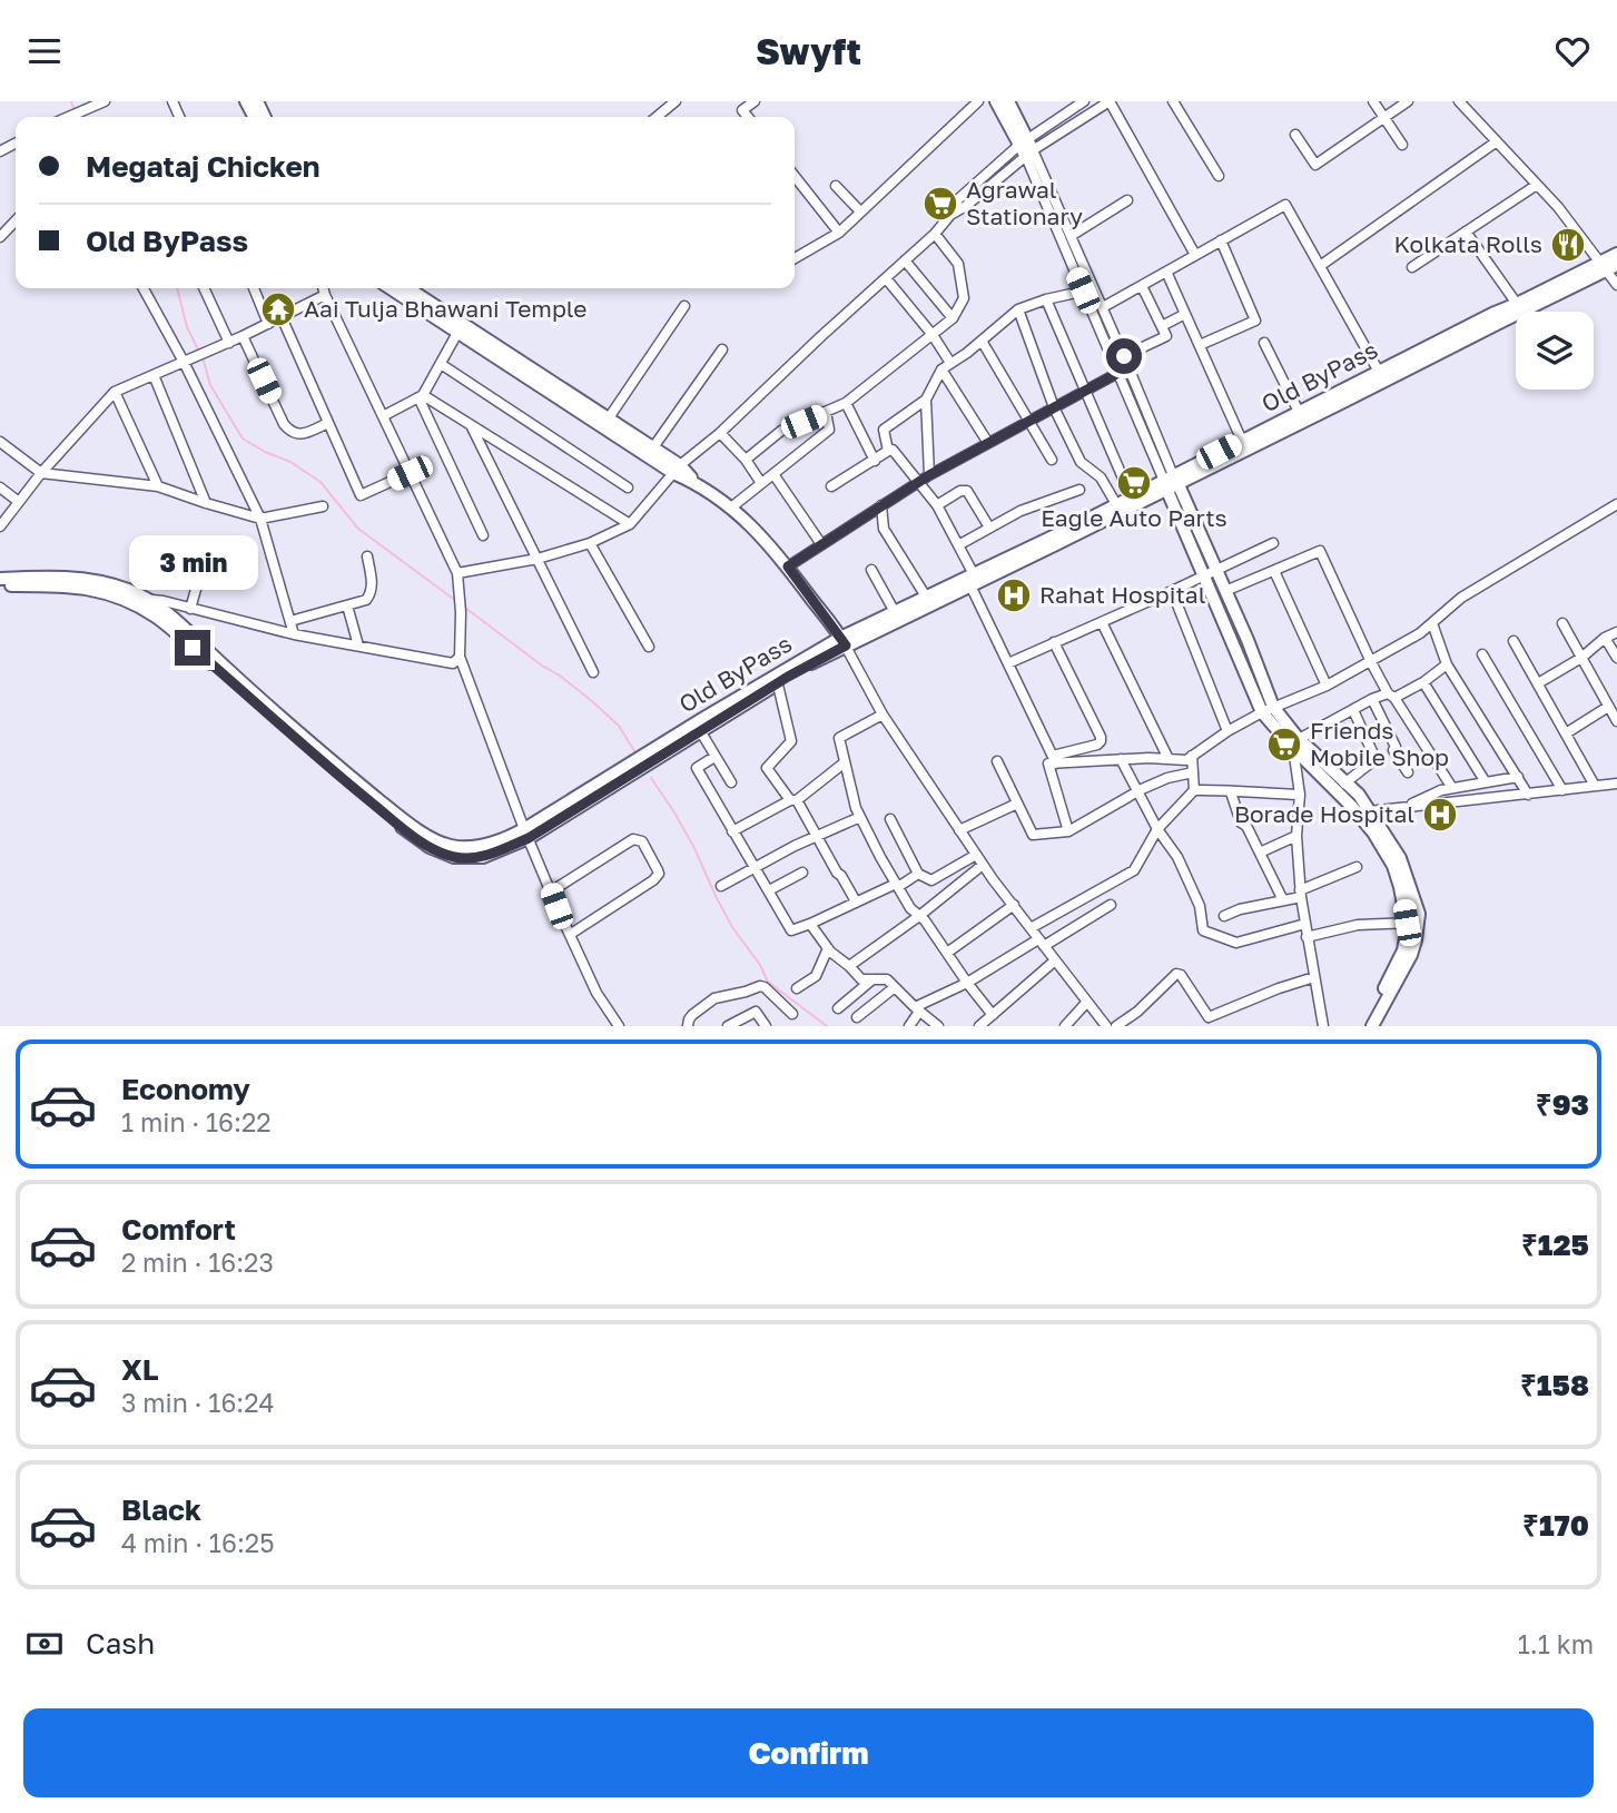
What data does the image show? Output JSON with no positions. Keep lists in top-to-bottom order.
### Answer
{
  "streets": {
    "main road": ["Old ByPass"]
  },
  "places": {
    "supermarket": ["Agrawal Stationary", "Eagle Auto Parts", "Friends Mobile Shop"],
    "restaurant": ["Kolkata Rolls"],
    "temple": ["Aai Tulja Bhawani Temple"],
    "hospital": ["Rahat Hospital", "Borade Hospital"]
  },
  "page": {
    "header": "Swyft",
    "banner": ["Megataj Chicken", "Old ByPass"],
    "bubble": "3 min",
    "list": [
      {
        "name": "Economy",
        "note": "1 min · 16:22",
        "value": "₹93"
      },
      {
        "name": "Comfort",
        "note": "2 min · 16:23",
        "value": "₹125"
      },
      {
        "name": "XL",
        "note": "3 min · 16:24",
        "value": "₹158"
      },
      {
        "name": "Black",
        "note": "4 min · 16:25",
        "value": "₹170"
      }
    ],
    "pay": ["Cash", "1.1 km"],
    "buttons": "Confirm"
  }
}
